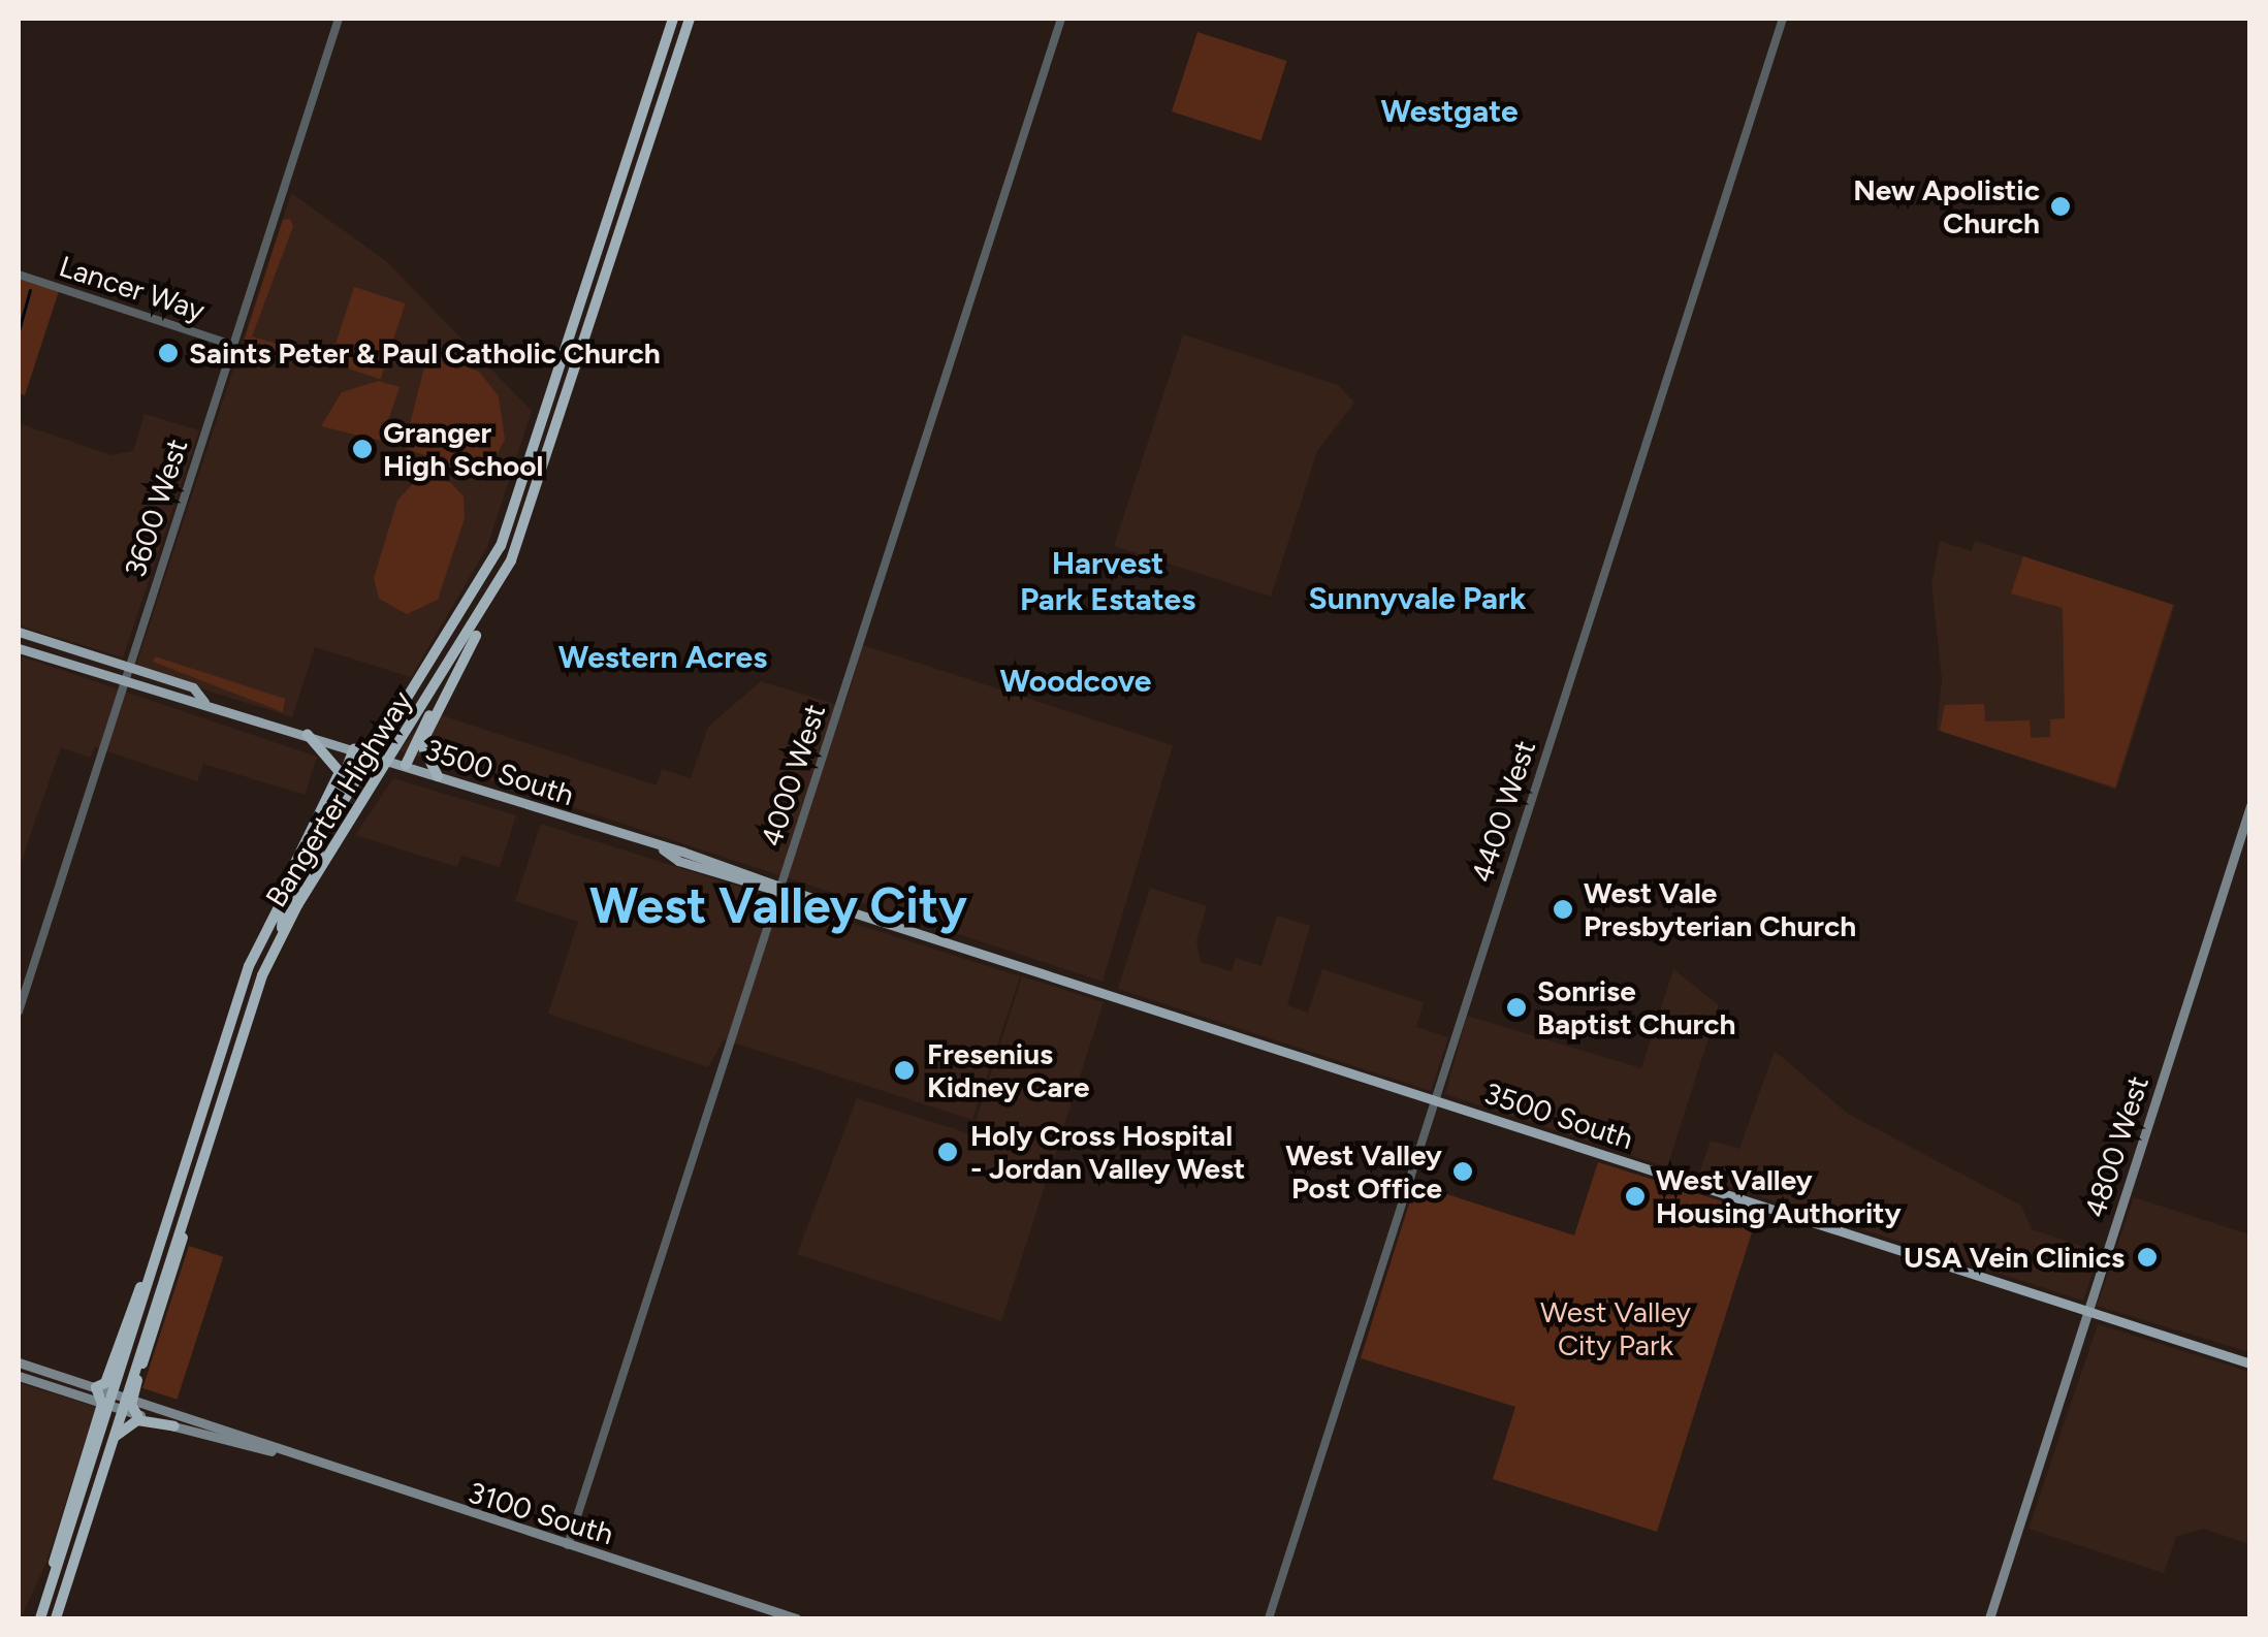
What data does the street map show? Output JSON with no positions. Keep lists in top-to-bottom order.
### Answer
{
  "streets": {
    "highway": ["Bangerter Highway"],
    "main road": ["3500 South", "4800 West", "3100 South"],
    "street": [
      "Lancer Way",
      "3600 West",
      "4000 West",
      "4400 West"
    ]
  },
  "crossings": [
    ["Lancer Way", "3600 West"],
    ["3600 West", "3500 South"],
    ["3500 South", "4000 West"],
    ["3500 South", "Bangerter Highway"],
    ["3500 South", "4400 West"],
    ["3500 South", "4800 West"],
    ["4000 West", "3100 South"],
    ["Bangerter Highway", "3100 South"]
  ],
  "districts": [
    "Westgate",
    "Harvest Park Estates",
    "Sunnyvale Park",
    "Western Acres",
    "Woodcove",
    "West Valley City"
  ],
  "parks": ["West Valley City Park"],
  "places": [
    "New Apolistic Church",
    "Saints Peter & Paul Catholic Church",
    "Granger High School",
    "West Vale Presbyterian Church",
    "Sonrise Baptist Church",
    "Fresenius Kidney Care",
    "Holy Cross Hospital - Jordan Valley West",
    "West Valley Post Office",
    "West Valley Housing Authority",
    "USA Vein Clinics"
  ]
}
